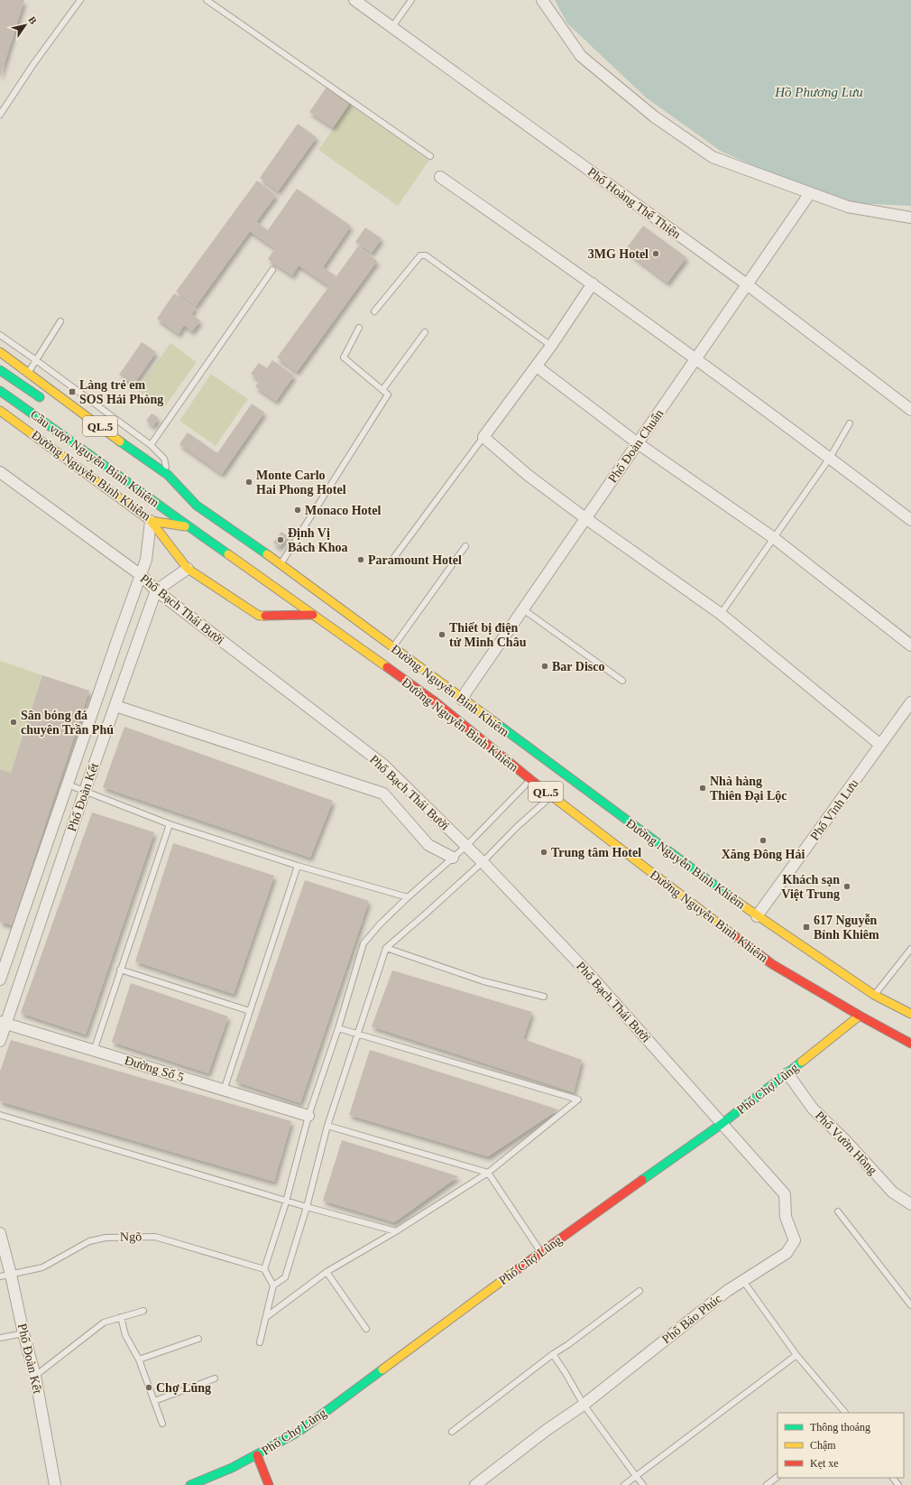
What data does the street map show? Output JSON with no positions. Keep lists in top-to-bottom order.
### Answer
{
  "streets": {
    "main road": [
      "QL.5",
      "Cầu vượt Nguyễn Bỉnh Khiêm",
      "Đường Nguyễn Bỉnh Khiêm",
      "Đường Nguyễn Bình Khiêm",
      "Phố Chợ Lũng"
    ],
    "street": [
      "Phố Hoàng Thế Thiện",
      "Phố Đoàn Chuẩn",
      "Phố Bạch Thái Bưởi",
      "Phố Đoàn Kết",
      "Phố Vĩnh Lưu",
      "Đường Số 5",
      "Phố Vườn Hồng",
      "Phố Bảo Phúc"
    ],
    "lane": ["Ngõ"]
  },
  "crossings": [
    ["Phố Hoàng Thế Thiện", "Phố Đoàn Chuẩn"],
    ["Phố Đoàn Chuẩn", "Đường Nguyễn Bỉnh Khiêm"],
    ["Cầu vượt Nguyễn Bỉnh Khiêm", "Đường Nguyễn Bỉnh Khiêm"],
    ["Cầu vượt Nguyễn Bỉnh Khiêm", "Đường Nguyễn Bình Khiêm"],
    ["Đường Nguyễn Bỉnh Khiêm", "Đường Nguyễn Bình Khiêm"],
    ["Đường Nguyễn Bỉnh Khiêm", "Phố Đoàn Kết"],
    ["Đường Nguyễn Bỉnh Khiêm", "Phố Vĩnh Lưu"],
    ["Phố Bạch Thái Bưởi", "Phố Đoàn Kết"],
    ["Phố Bạch Thái Bưởi", "Phố Chợ Lũng"],
    ["Phố Bạch Thái Bưởi", "Phố Bảo Phúc"],
    ["Đường Nguyễn Bình Khiêm", "Phố Chợ Lũng"],
    ["Phố Đoàn Kết", "Đường Số 5"],
    ["Phố Đoàn Kết", "Ngõ"],
    ["Phố Chợ Lũng", "Phố Vườn Hồng"],
    ["Phố Chợ Lũng", "Phố Bảo Phúc"]
  ],
  "water": ["Hồ Phương Lưu"],
  "places": {
    "other": [
      "3MG Hotel",
      "Monte Carlo Hai Phong Hotel",
      "Monaco Hotel",
      "Định Vị Bách Khoa",
      "Paramount Hotel",
      "Thiết bị điện tử Minh Châu",
      "Bar Disco",
      "Sân bóng đá chuyên Trần Phú",
      "Nhà hàng Thiên Đại Lộc",
      "Xăng Đông Hải",
      "Trung tâm Hotel",
      "Khách sạn Việt Trung",
      "Chợ Lũng"
    ],
    "transit": ["Làng trẻ em SOS Hải Phòng", "617 Nguyễn Bỉnh Khiêm"]
  },
  "legend": ["Thông thoáng", "Chậm", "Kẹt xe"],
  "north": "top right"
}
